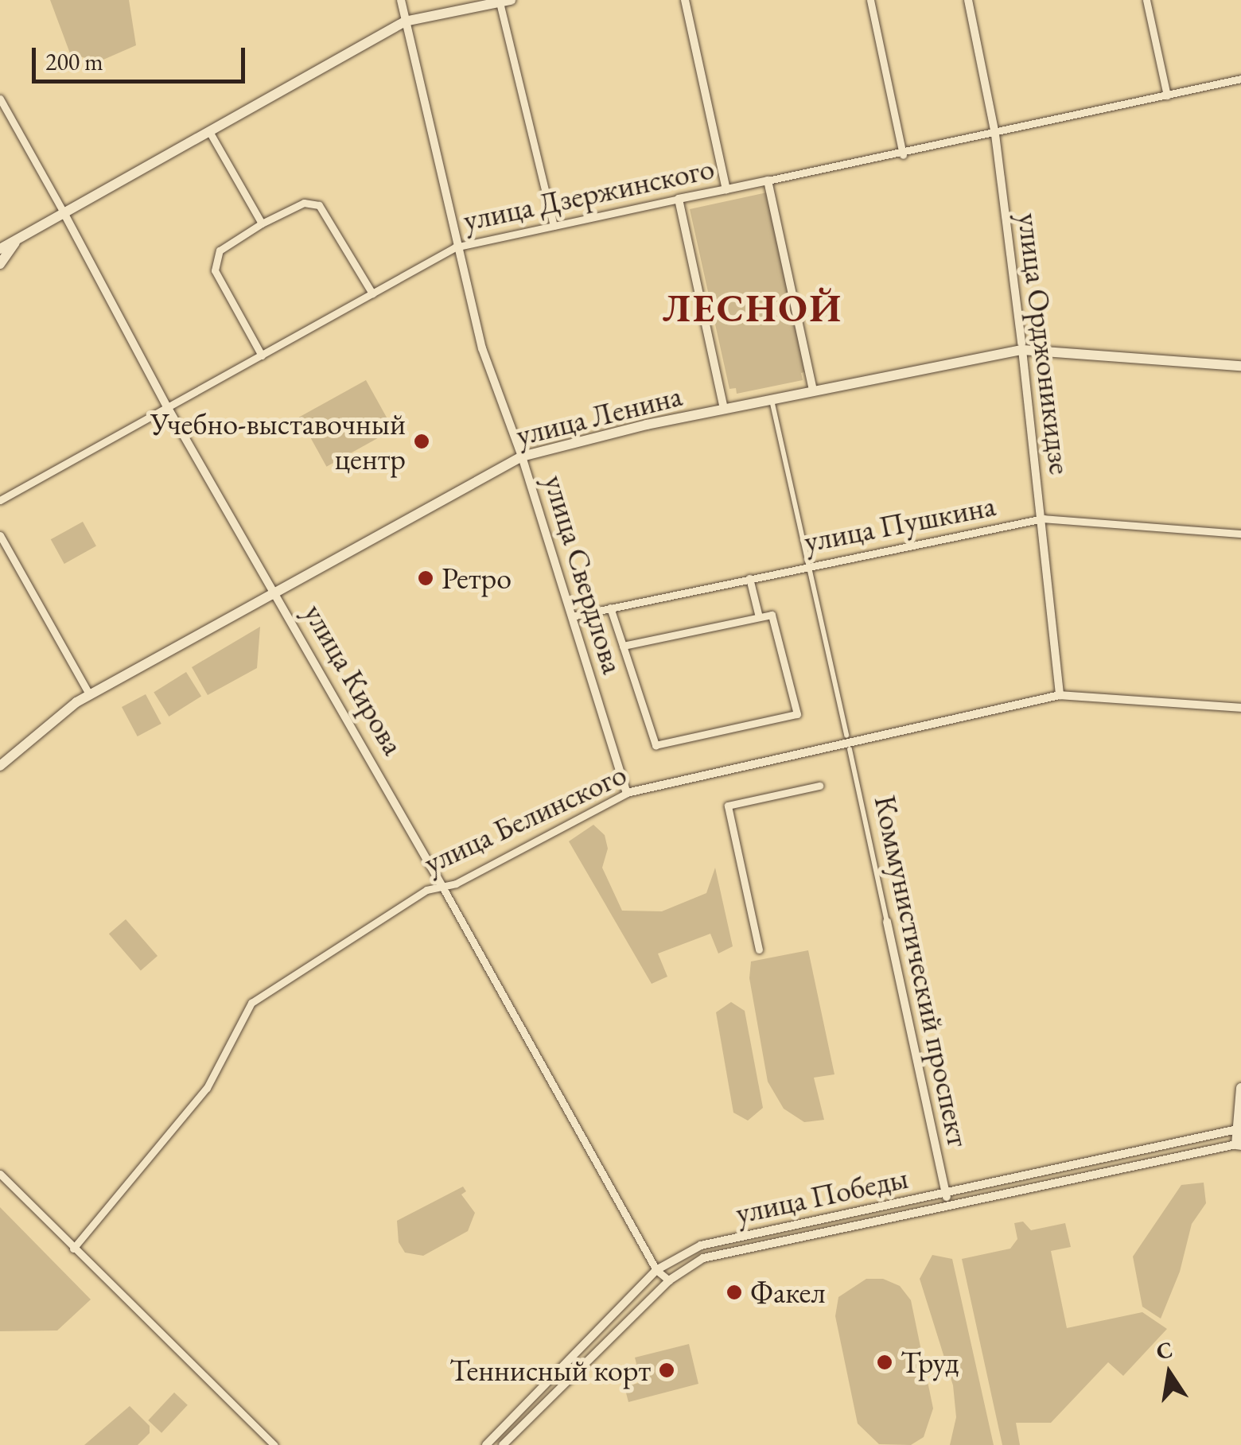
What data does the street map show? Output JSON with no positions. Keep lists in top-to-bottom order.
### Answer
{
  "streets": {
    "main road": ["улица Ленина"],
    "street": [
      "улица Дзержинского",
      "улица Орджоникидзе",
      "улица Пушкина",
      "улица Свердлова",
      "улица Кирова",
      "улица Белинского",
      "Коммунистический проспект",
      "улица Победы"
    ]
  },
  "crossings": [
    ["улица Дзержинского", "улица Орджоникидзе"],
    ["улица Дзержинского", "улица Свердлова"],
    ["улица Дзержинского", "улица Кирова"],
    ["улица Орджоникидзе", "улица Ленина"],
    ["улица Орджоникидзе", "улица Пушкина"],
    ["улица Орджоникидзе", "улица Белинского"],
    ["улица Ленина", "улица Свердлова"],
    ["улица Ленина", "улица Кирова"],
    ["улица Пушкина", "улица Свердлова"],
    ["улица Свердлова", "улица Белинского"],
    ["улица Кирова", "улица Белинского"],
    ["улица Кирова", "улица Победы"],
    ["Коммунистический проспект", "улица Победы"]
  ],
  "districts": ["ЛЕСНОЙ"],
  "places": [
    "Учебно-выставочный центр",
    "Ретро",
    "Факел",
    "Труд",
    "Теннисный корт"
  ],
  "scale_bar": "200 m",
  "north": "top"
}
